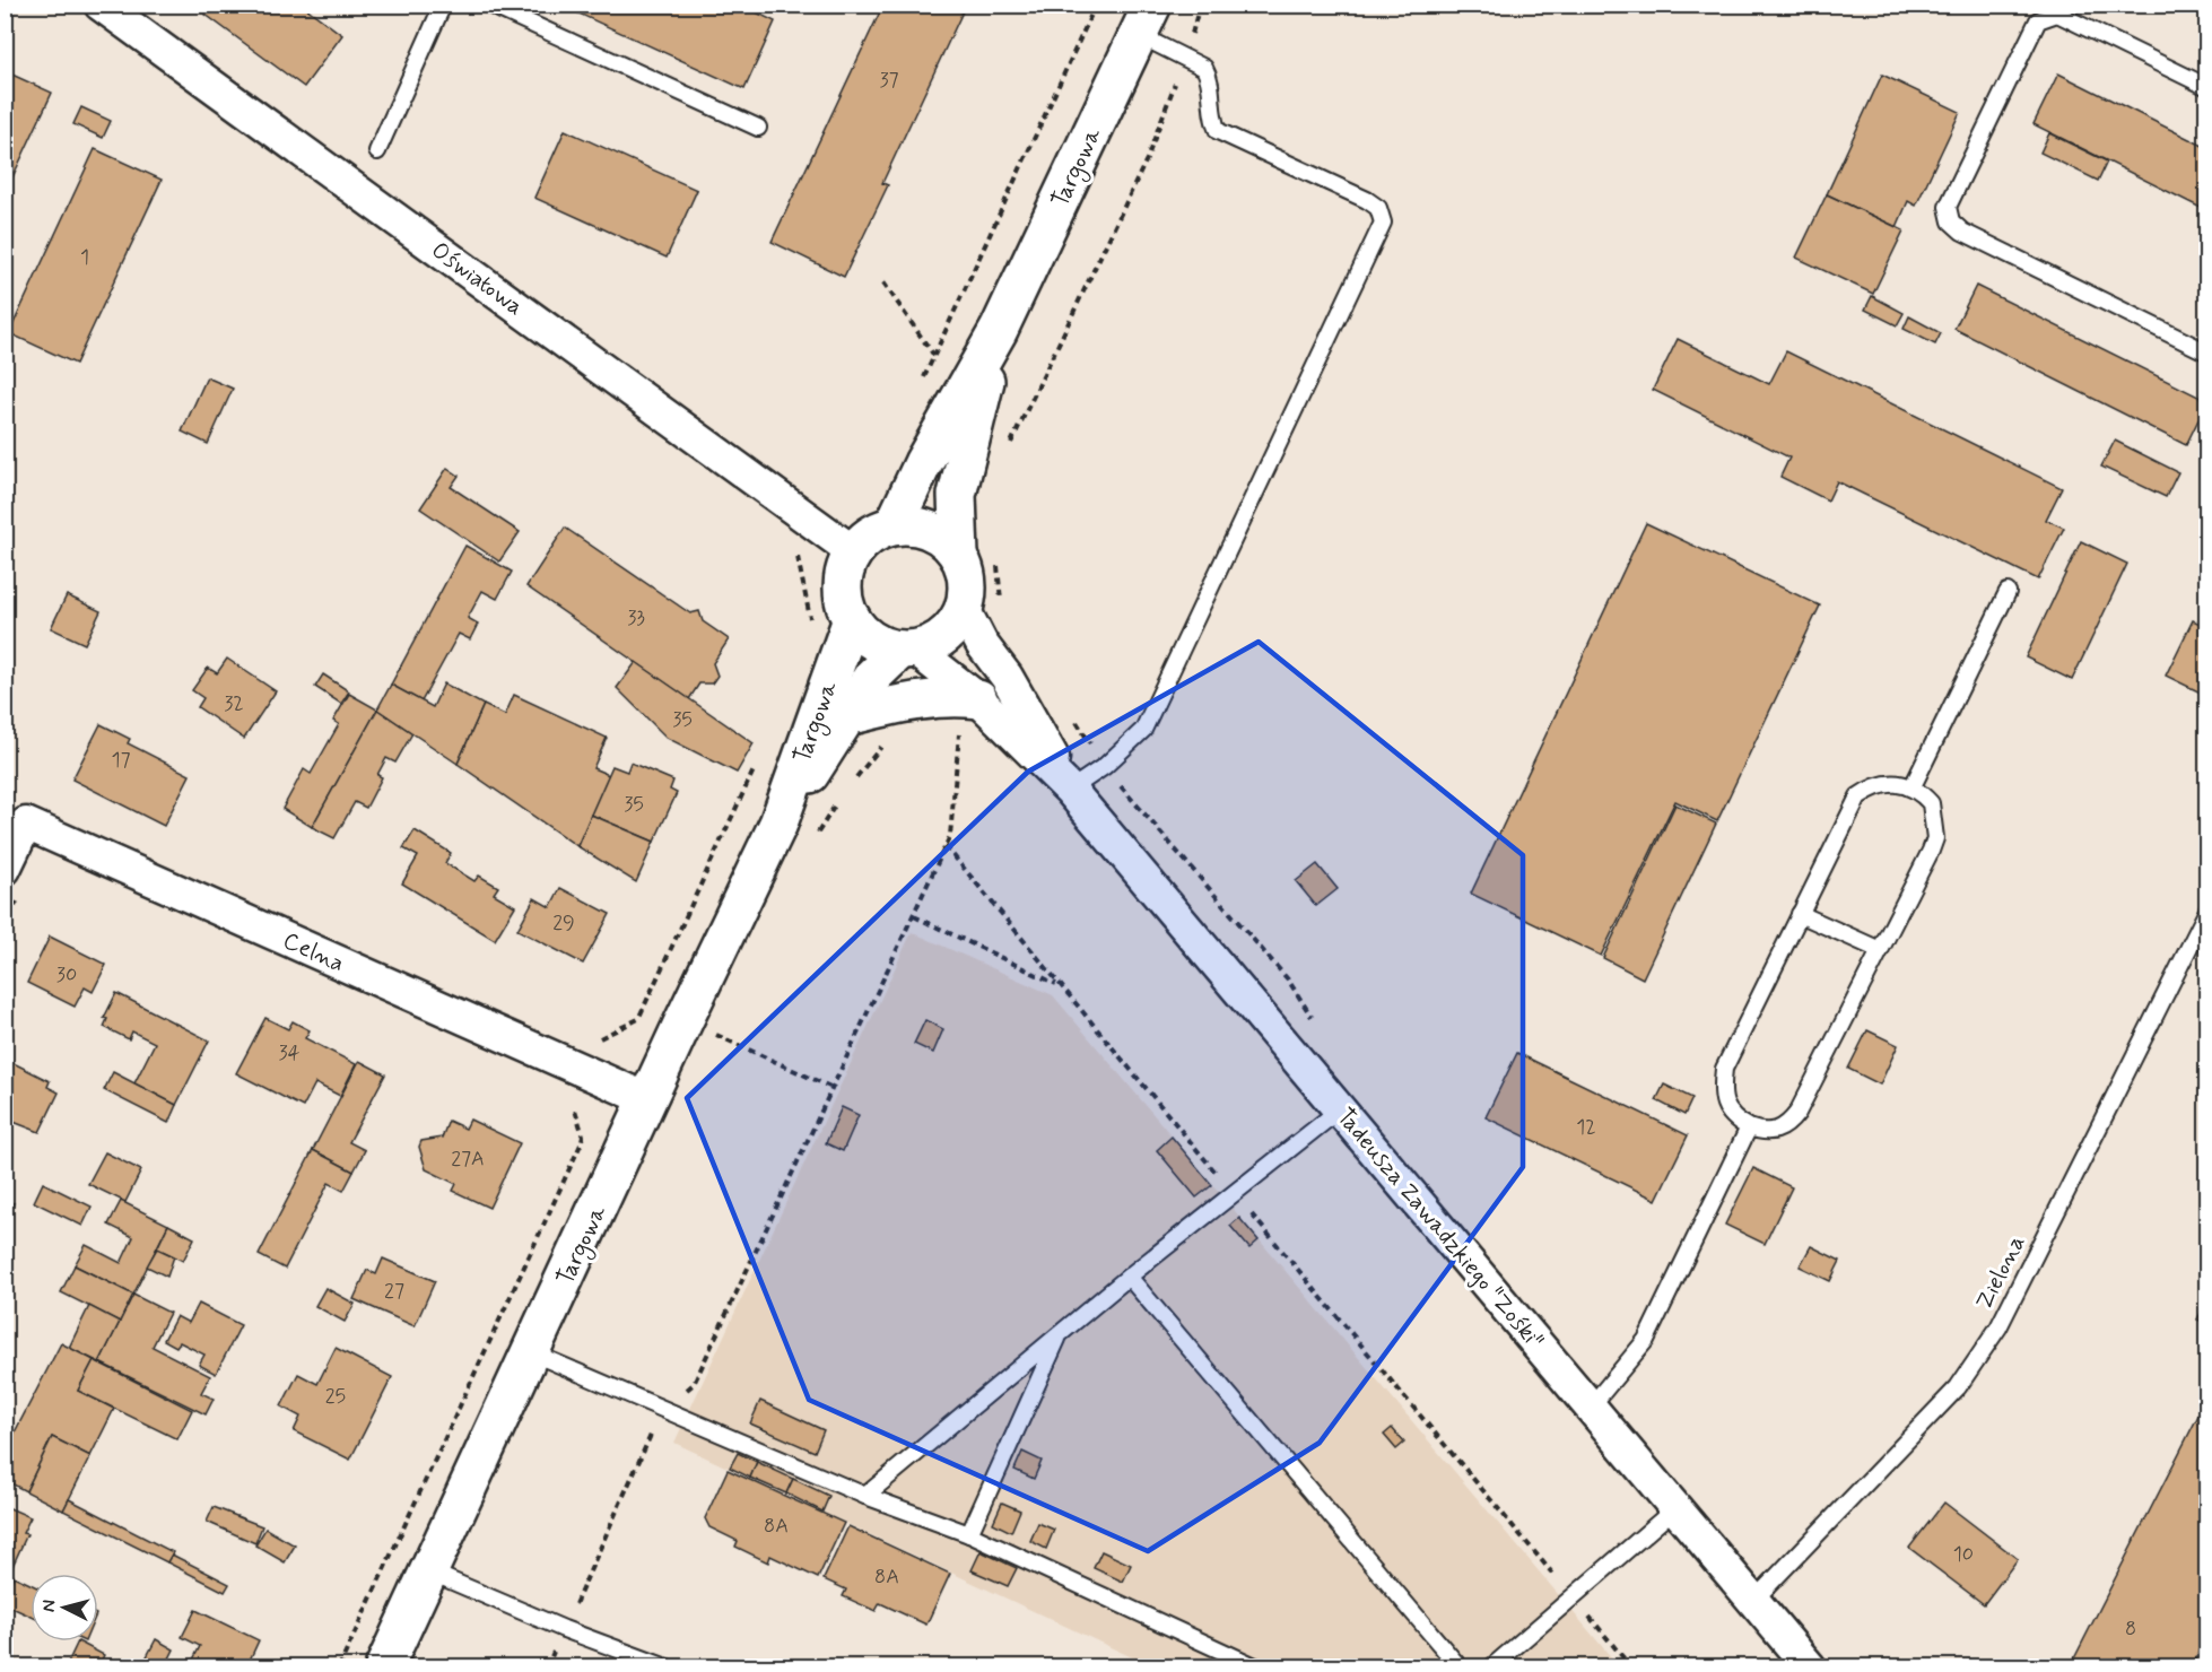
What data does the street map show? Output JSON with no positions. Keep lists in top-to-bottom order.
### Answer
{
  "streets": {
    "street": [
      "Targowa",
      "Oświatowa",
      "Celna",
      "Tadeusza Zawadzkiego \"Zośki\""
    ],
    "lane": ["Zielona"]
  },
  "crossings": [
    ["Targowa", "Oświatowa"],
    ["Targowa", "Celna"],
    ["Targowa", "Tadeusza Zawadzkiego \"Zośki\""],
    ["Oświatowa", "Tadeusza Zawadzkiego \"Zośki\""],
    ["Tadeusza Zawadzkiego \"Zośki\"", "Zielona"]
  ],
  "house_numbers": [
    "37",
    "1",
    "33",
    "32",
    "35",
    "17",
    "35",
    "29",
    "30",
    "34",
    "12",
    "27A",
    "27",
    "25",
    "8A",
    "10",
    "8A",
    "8"
  ],
  "north": "left"
}
